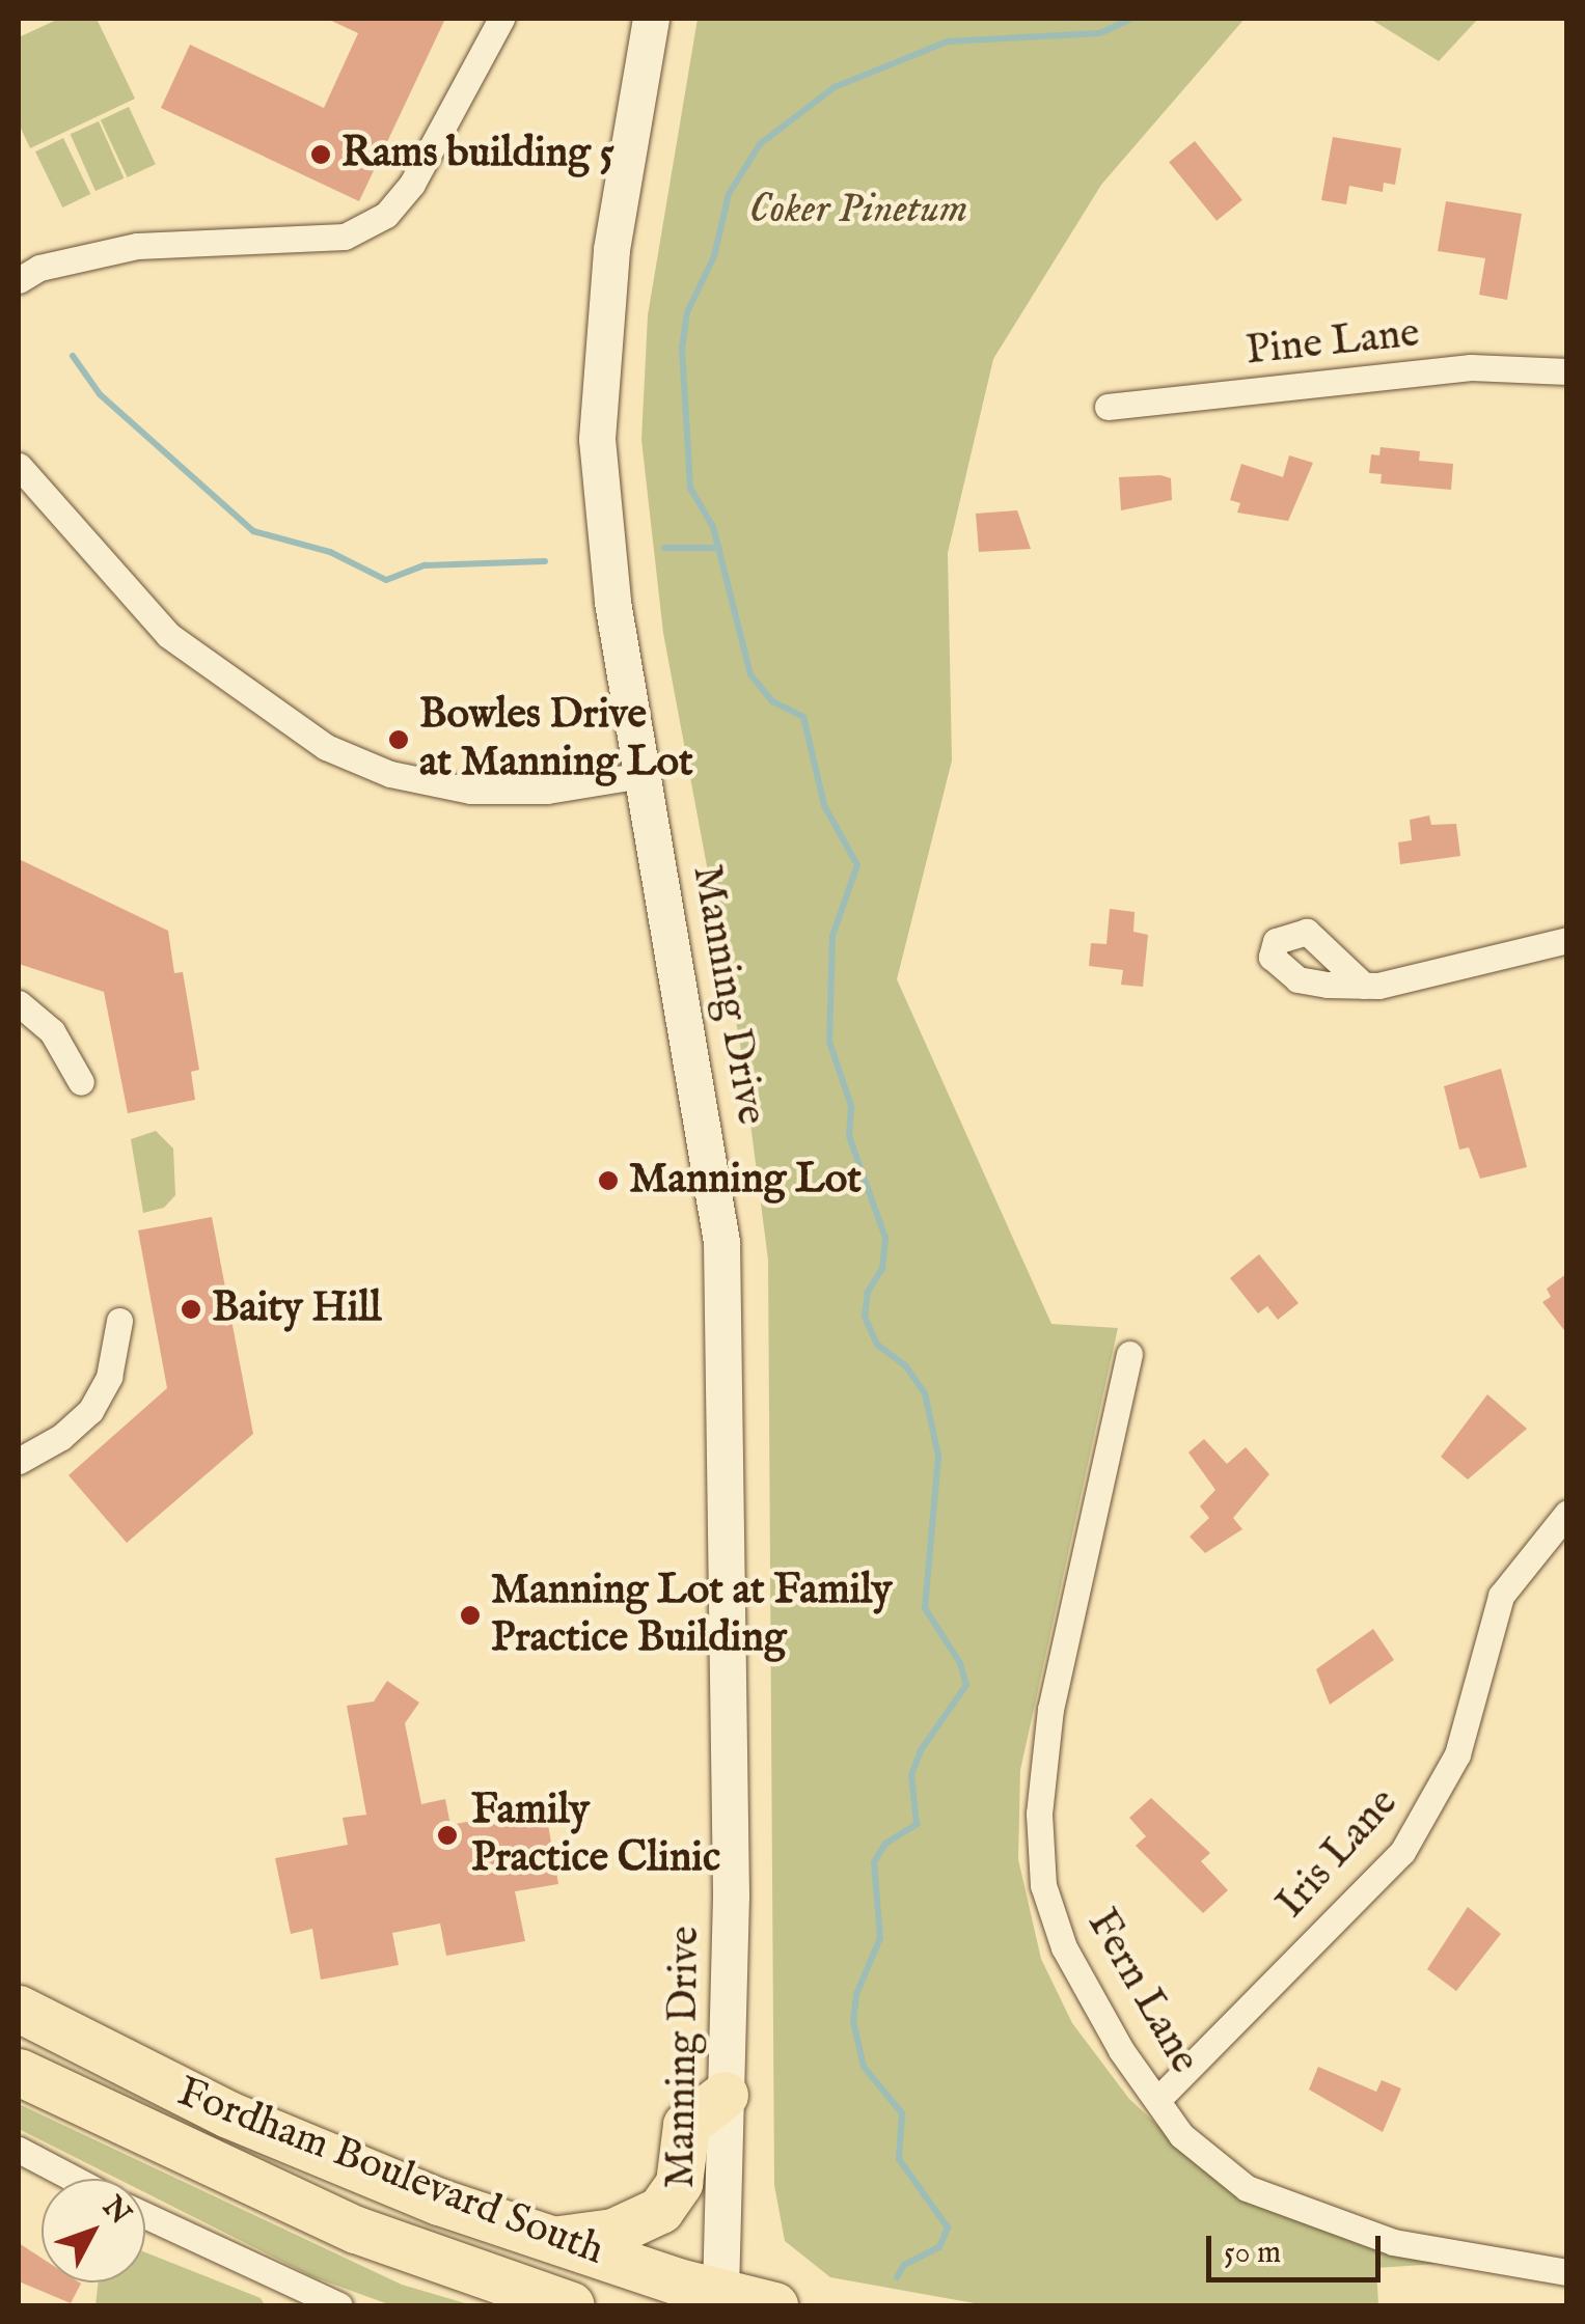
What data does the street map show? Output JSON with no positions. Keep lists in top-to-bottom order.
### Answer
{
  "streets": {
    "highway": ["Fordham Boulevard South"],
    "street": [
      "Pine Lane",
      "Manning Drive",
      "Iris Lane",
      "Fern Lane"
    ]
  },
  "crossings": [
    ["Manning Drive", "Fordham Boulevard South"],
    ["Iris Lane", "Fern Lane"]
  ],
  "parks": ["Coker Pinetum"],
  "places": [
    "Rams building 5",
    "Bowles Drive at Manning Lot",
    "Manning Lot",
    "Baity Hill",
    "Manning Lot at Family Practice Building",
    "Family Practice Clinic"
  ],
  "scale_bar": "50 m",
  "north": "top right"
}
